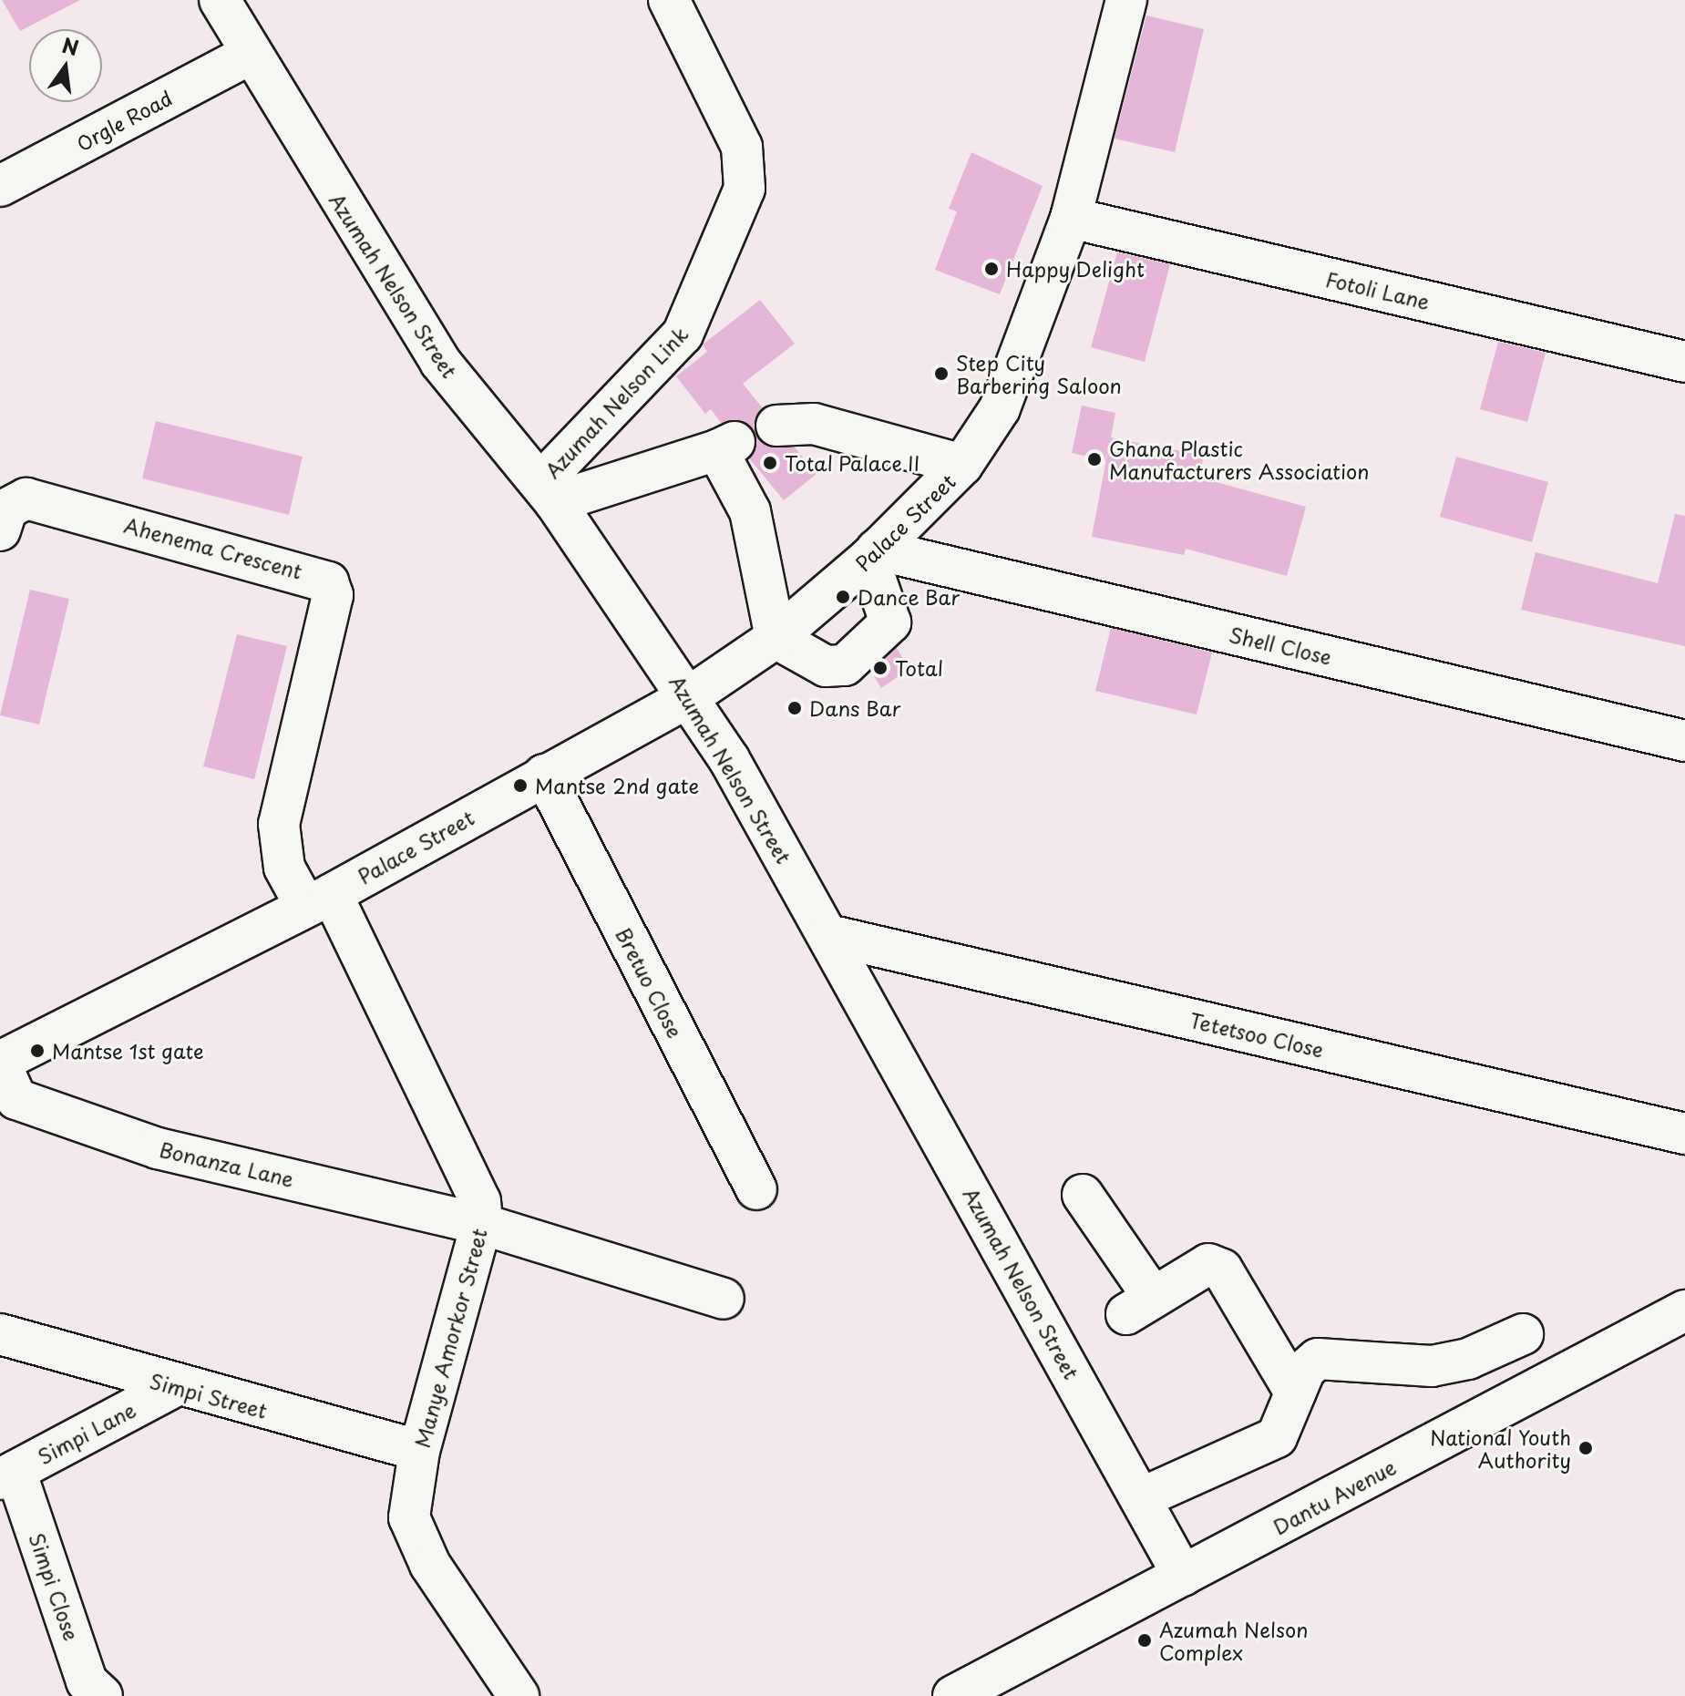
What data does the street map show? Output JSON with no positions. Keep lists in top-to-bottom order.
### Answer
{
  "streets": {
    "street": [
      "Orgle Road",
      "Azumah Nelson Street",
      "Fotoli Lane",
      "Azumah Nelson Link",
      "Palace Street",
      "Ahenema Crescent",
      "Shell Close",
      "Bretuo Close",
      "Tetetsoo Close",
      "Bonanza Lane",
      "Manye Amorkor Street",
      "Simpi Street",
      "Simpi Lane",
      "Dantu Avenue",
      "Simpi Close"
    ]
  },
  "crossings": [
    ["Orgle Road", "Azumah Nelson Street"],
    ["Azumah Nelson Street", "Azumah Nelson Link"],
    ["Azumah Nelson Street", "Palace Street"],
    ["Azumah Nelson Street", "Tetetsoo Close"],
    ["Azumah Nelson Street", "Dantu Avenue"],
    ["Fotoli Lane", "Palace Street"],
    ["Palace Street", "Ahenema Crescent"],
    ["Palace Street", "Shell Close"],
    ["Palace Street", "Bretuo Close"],
    ["Palace Street", "Bonanza Lane"],
    ["Palace Street", "Manye Amorkor Street"],
    ["Ahenema Crescent", "Manye Amorkor Street"],
    ["Bonanza Lane", "Manye Amorkor Street"],
    ["Manye Amorkor Street", "Simpi Street"],
    ["Simpi Street", "Simpi Lane"],
    ["Simpi Lane", "Simpi Close"]
  ],
  "places": [
    "Happy Delight",
    "Step City Barbering Saloon",
    "Ghana Plastic Manufacturers Association",
    "Total Palace II",
    "Dance Bar",
    "Total",
    "Dans Bar",
    "Mantse 2nd gate",
    "Mantse 1st gate",
    "National Youth Authority",
    "Azumah Nelson Complex"
  ],
  "north": "top"
}
